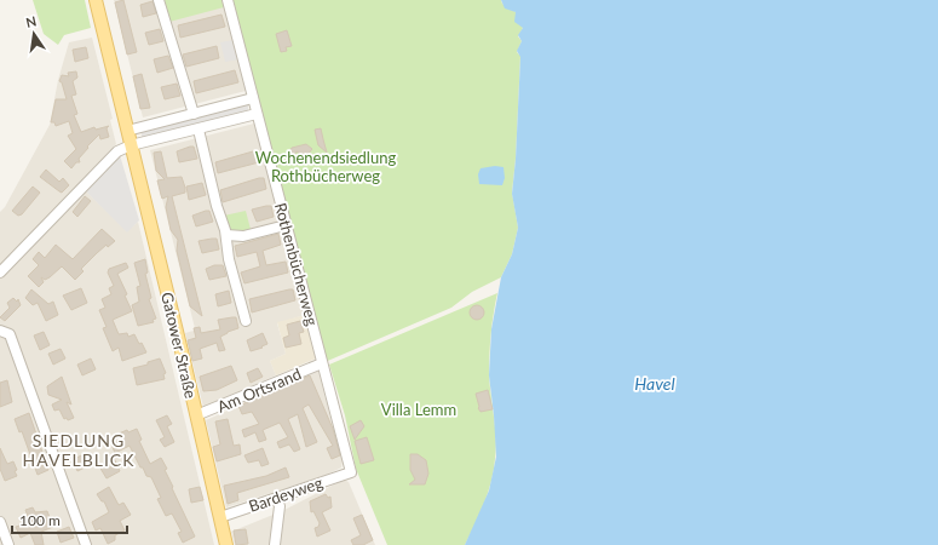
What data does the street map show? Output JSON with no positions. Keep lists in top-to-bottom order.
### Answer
{
  "streets": {
    "main road": ["Gatower Straße"],
    "street": ["Rothenbücherweg", "Am Ortsrand", "Bardeyweg"]
  },
  "crossings": [
    ["Rothenbücherweg", "Am Ortsrand"],
    ["Rothenbücherweg", "Bardeyweg"],
    ["Gatower Straße", "Am Ortsrand"],
    ["Gatower Straße", "Bardeyweg"]
  ],
  "districts": ["SIEDLUNG HAVELBLICK"],
  "water": ["Havel"],
  "parks": ["Wochenendsiedlung Rothbücherweg", "Villa Lemm"],
  "scale_bar": "100 m",
  "north": "top"
}
